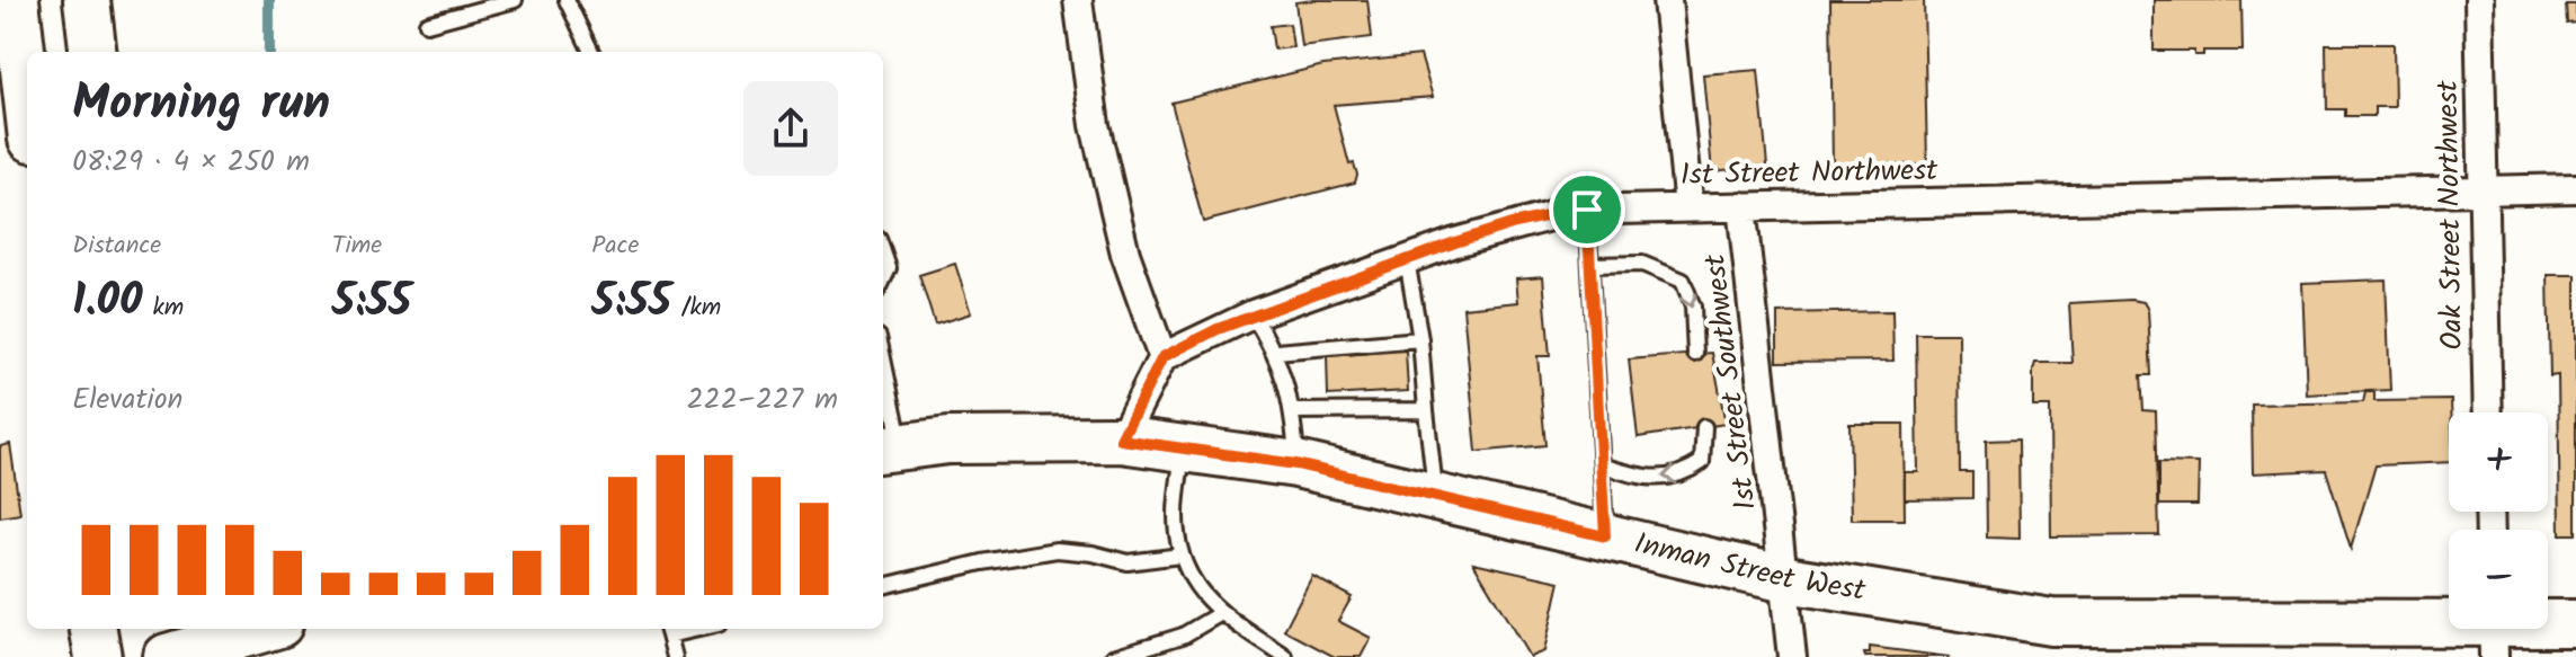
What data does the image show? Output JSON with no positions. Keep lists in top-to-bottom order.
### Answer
{
  "streets": {
    "main road": ["Inman Street West"],
    "street": ["1st Street Northwest", "Oak Street Northwest", "1st Street Southwest"]
  },
  "crossings": [
    ["1st Street Northwest", "Oak Street Northwest"],
    ["1st Street Northwest", "1st Street Southwest"],
    ["1st Street Southwest", "Inman Street West"]
  ],
  "page": {
    "heading": ["Morning run", "08:29 · 4 × 250 m"],
    "stats": [
      ["Distance", "1.00 km"],
      ["Time", "5:55"],
      ["Pace", "5:55 /km"]
    ],
    "chart": ["Elevation", "222–227 m"],
    "map_buttons": ["+", "−"]
  }
}
